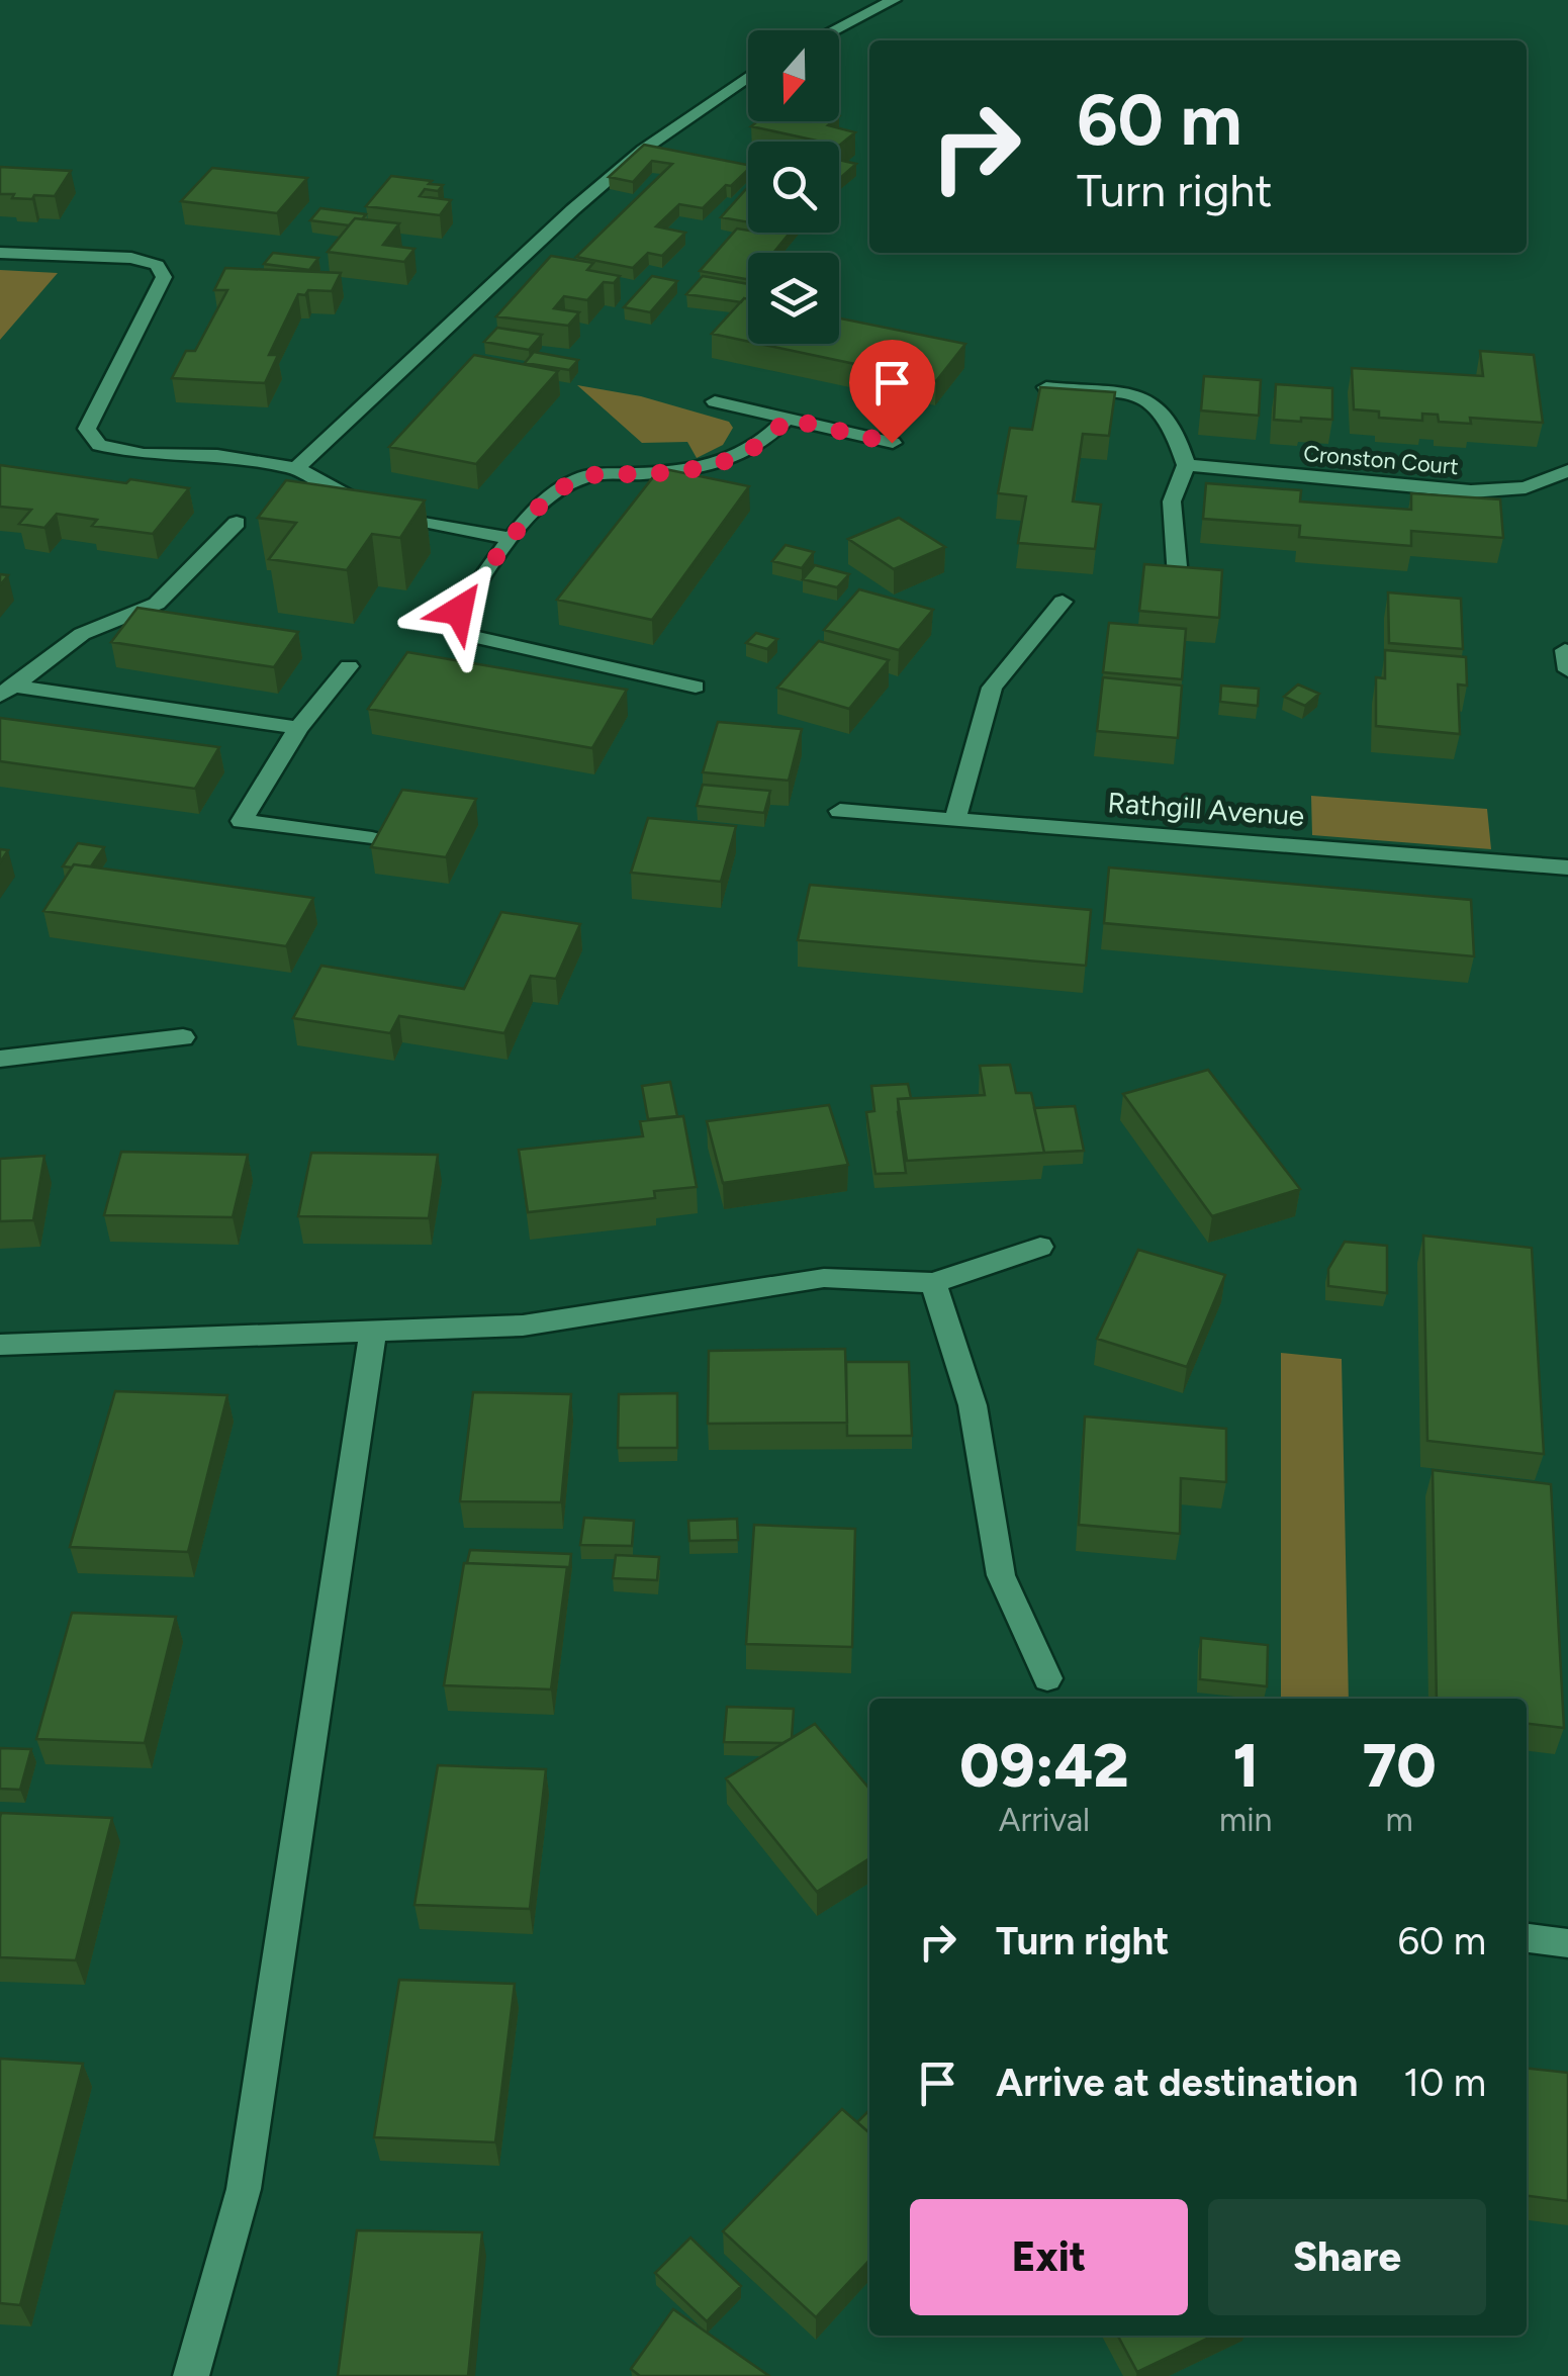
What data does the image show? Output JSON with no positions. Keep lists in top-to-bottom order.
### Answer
{
  "streets": {
    "street": ["Cronston Court", "Rathgill Avenue"]
  },
  "north": "bottom",
  "page": {
    "turn": ["60 m", "Turn right"],
    "eta": [
      "09:42",
      "Arrival",
      "1",
      "min",
      "70",
      "m"
    ],
    "list": [
      {
        "name": "Turn right",
        "value": "60 m"
      },
      {
        "name": "Arrive at destination",
        "value": "10 m"
      }
    ],
    "buttons": ["Exit", "Share"]
  }
}
